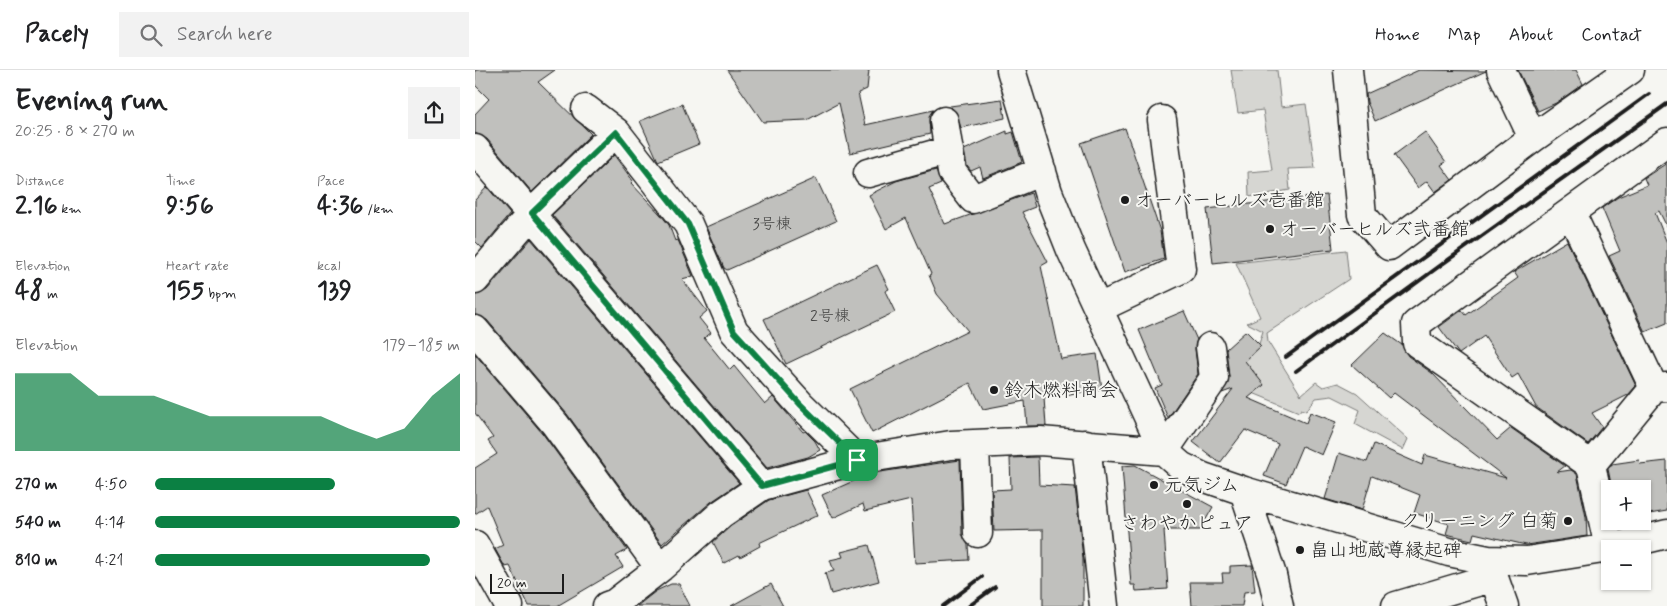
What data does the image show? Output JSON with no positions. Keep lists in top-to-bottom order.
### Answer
{
  "places": [
    "オーバーヒルズ壱番館",
    "オーバーヒルズ弐番館",
    "鈴木燃料商会",
    "元気ジム",
    "さわやかピュア",
    "クリーニング 白菊",
    "畠山地蔵尊縁起碑"
  ],
  "house_numbers": ["3号棟", "2号棟"],
  "scale_bar": "20 m",
  "page": {
    "header": "Pacely",
    "search": "Search here",
    "nav": [
      "Home",
      "Map",
      "About",
      "Contact"
    ],
    "heading": ["Evening run", "20:25 · 8 × 270 m"],
    "stats": [
      ["Distance", "2.16 km"],
      ["Time", "9:56"],
      ["Pace", "4:36 /km"],
      ["Elevation", "48 m"],
      ["Heart rate", "155 bpm"],
      ["kcal", "139"]
    ],
    "chart": ["Elevation", "179–185 m"],
    "list": [
      {
        "name": "270 m",
        "note": "4:50"
      },
      {
        "name": "540 m",
        "note": "4:14"
      },
      {
        "name": "810 m",
        "note": "4:21"
      }
    ],
    "map_buttons": ["+", "−"],
    "scale": "20 m"
  }
}
